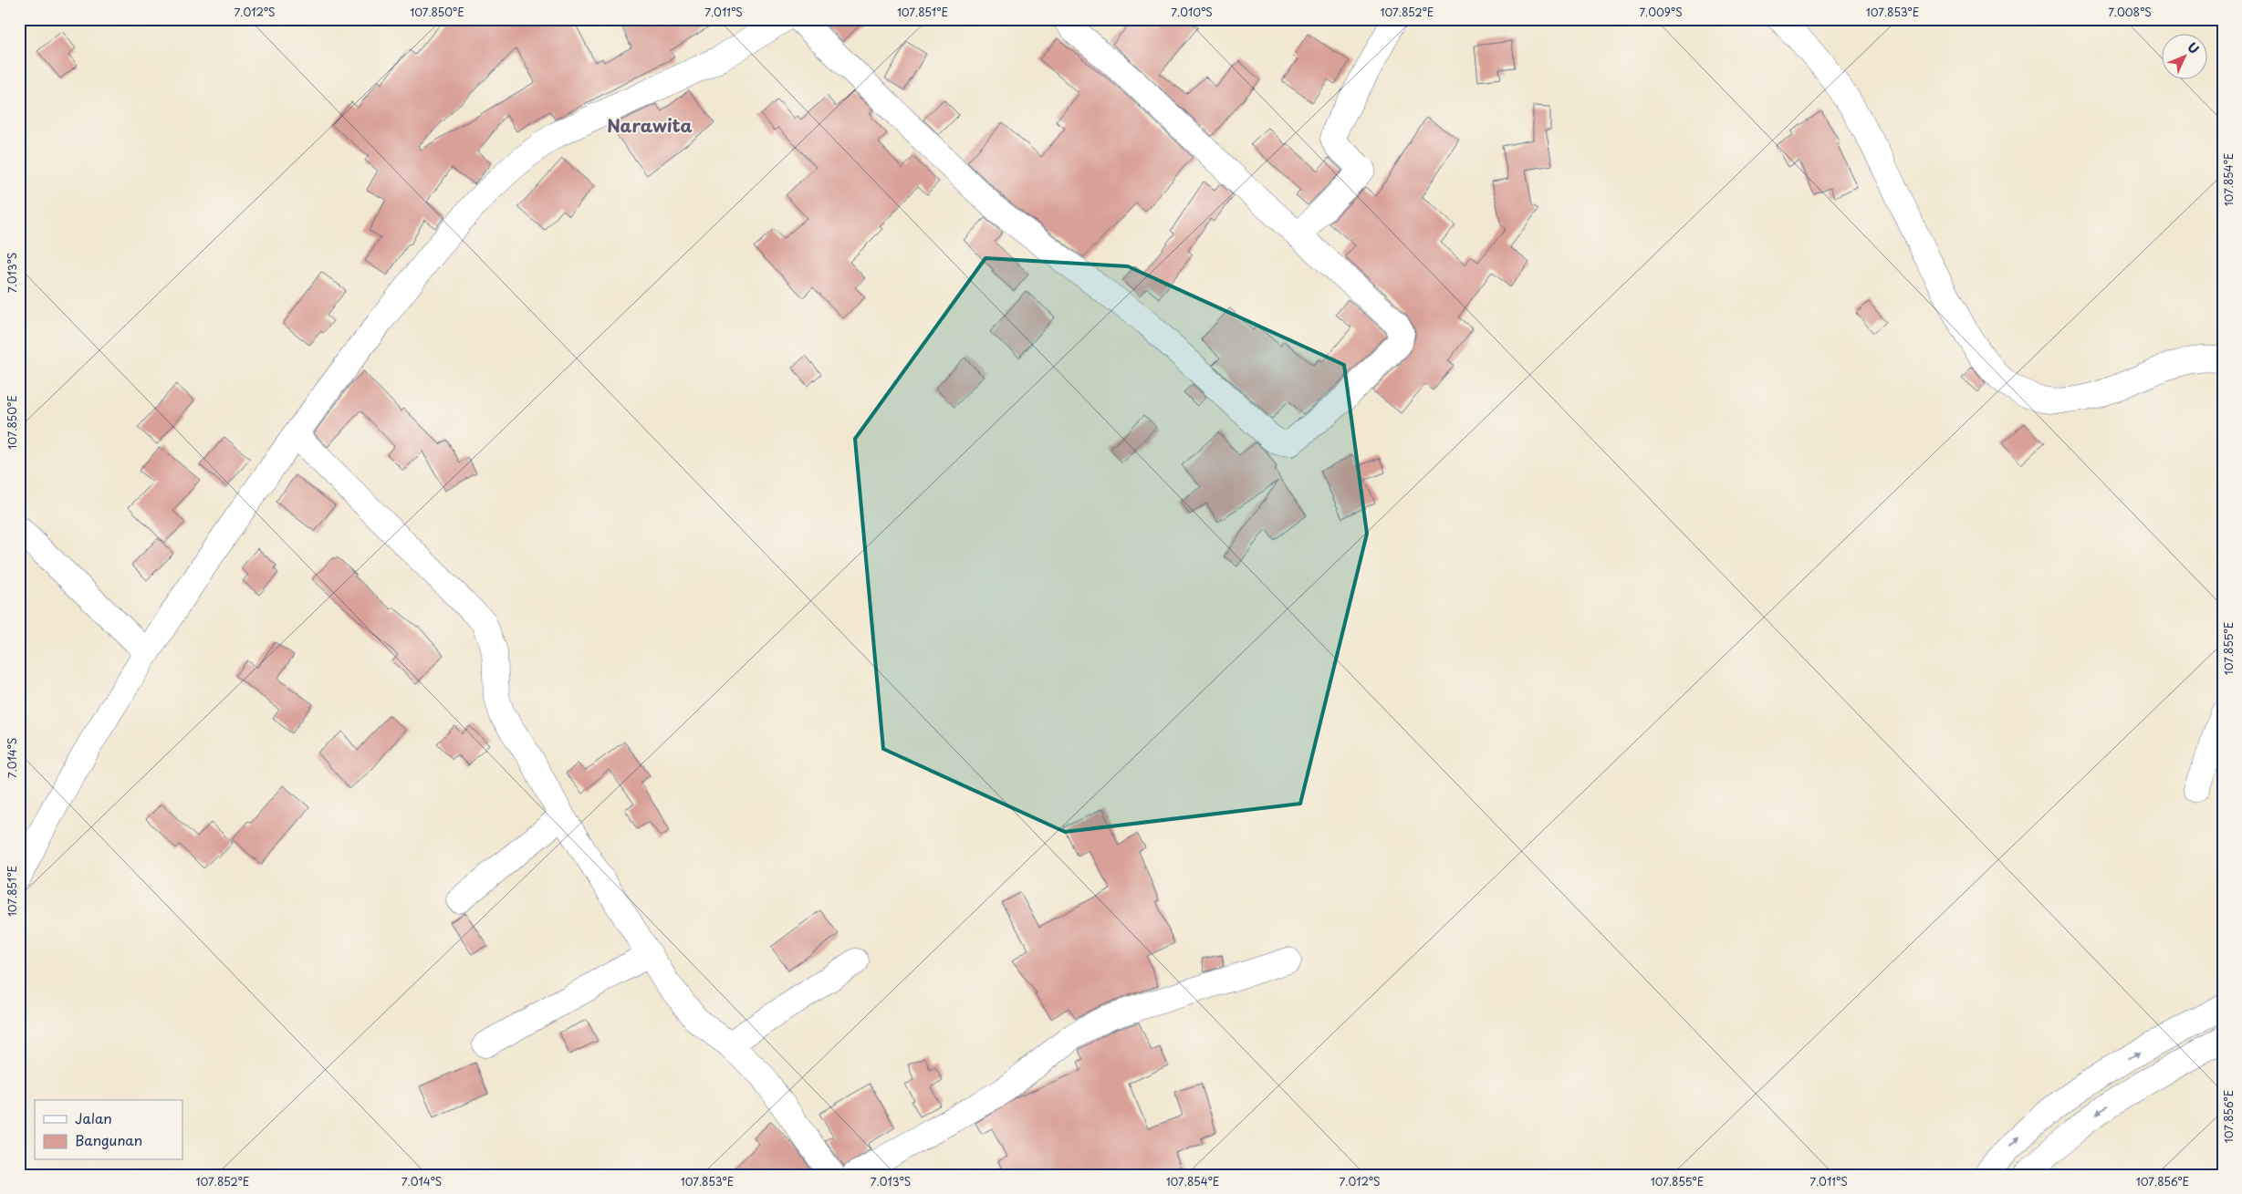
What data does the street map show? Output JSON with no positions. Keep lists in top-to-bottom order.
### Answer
{
  "districts": ["Narawita"],
  "legend": ["Jalan", "Bangunan"],
  "north": "top right",
  "coordinates": [
    "7.012°S",
    "107.850°E",
    "7.011°S",
    "107.851°E",
    "7.010°S",
    "107.852°E",
    "7.009°S",
    "107.853°E",
    "7.008°S",
    "107.854°E",
    "7.013°S",
    "107.855°E",
    "7.014°S",
    "107.856°E"
  ]
}
